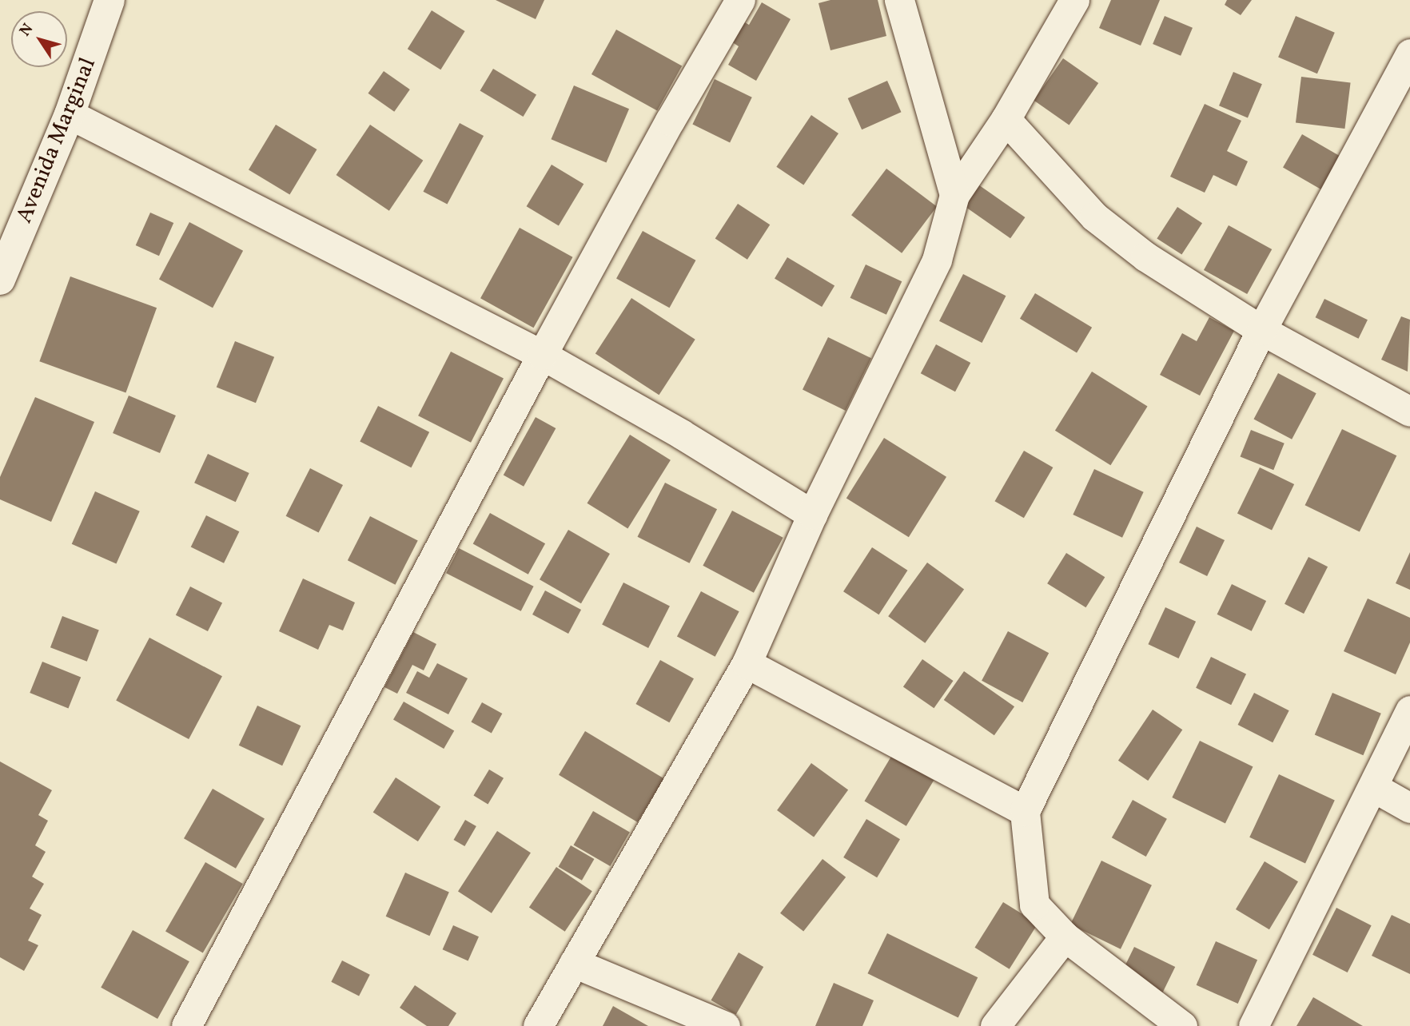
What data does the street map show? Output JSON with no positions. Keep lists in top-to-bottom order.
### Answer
{
  "streets": {
    "street": ["Avenida Marginal"]
  },
  "north": "top left"
}
